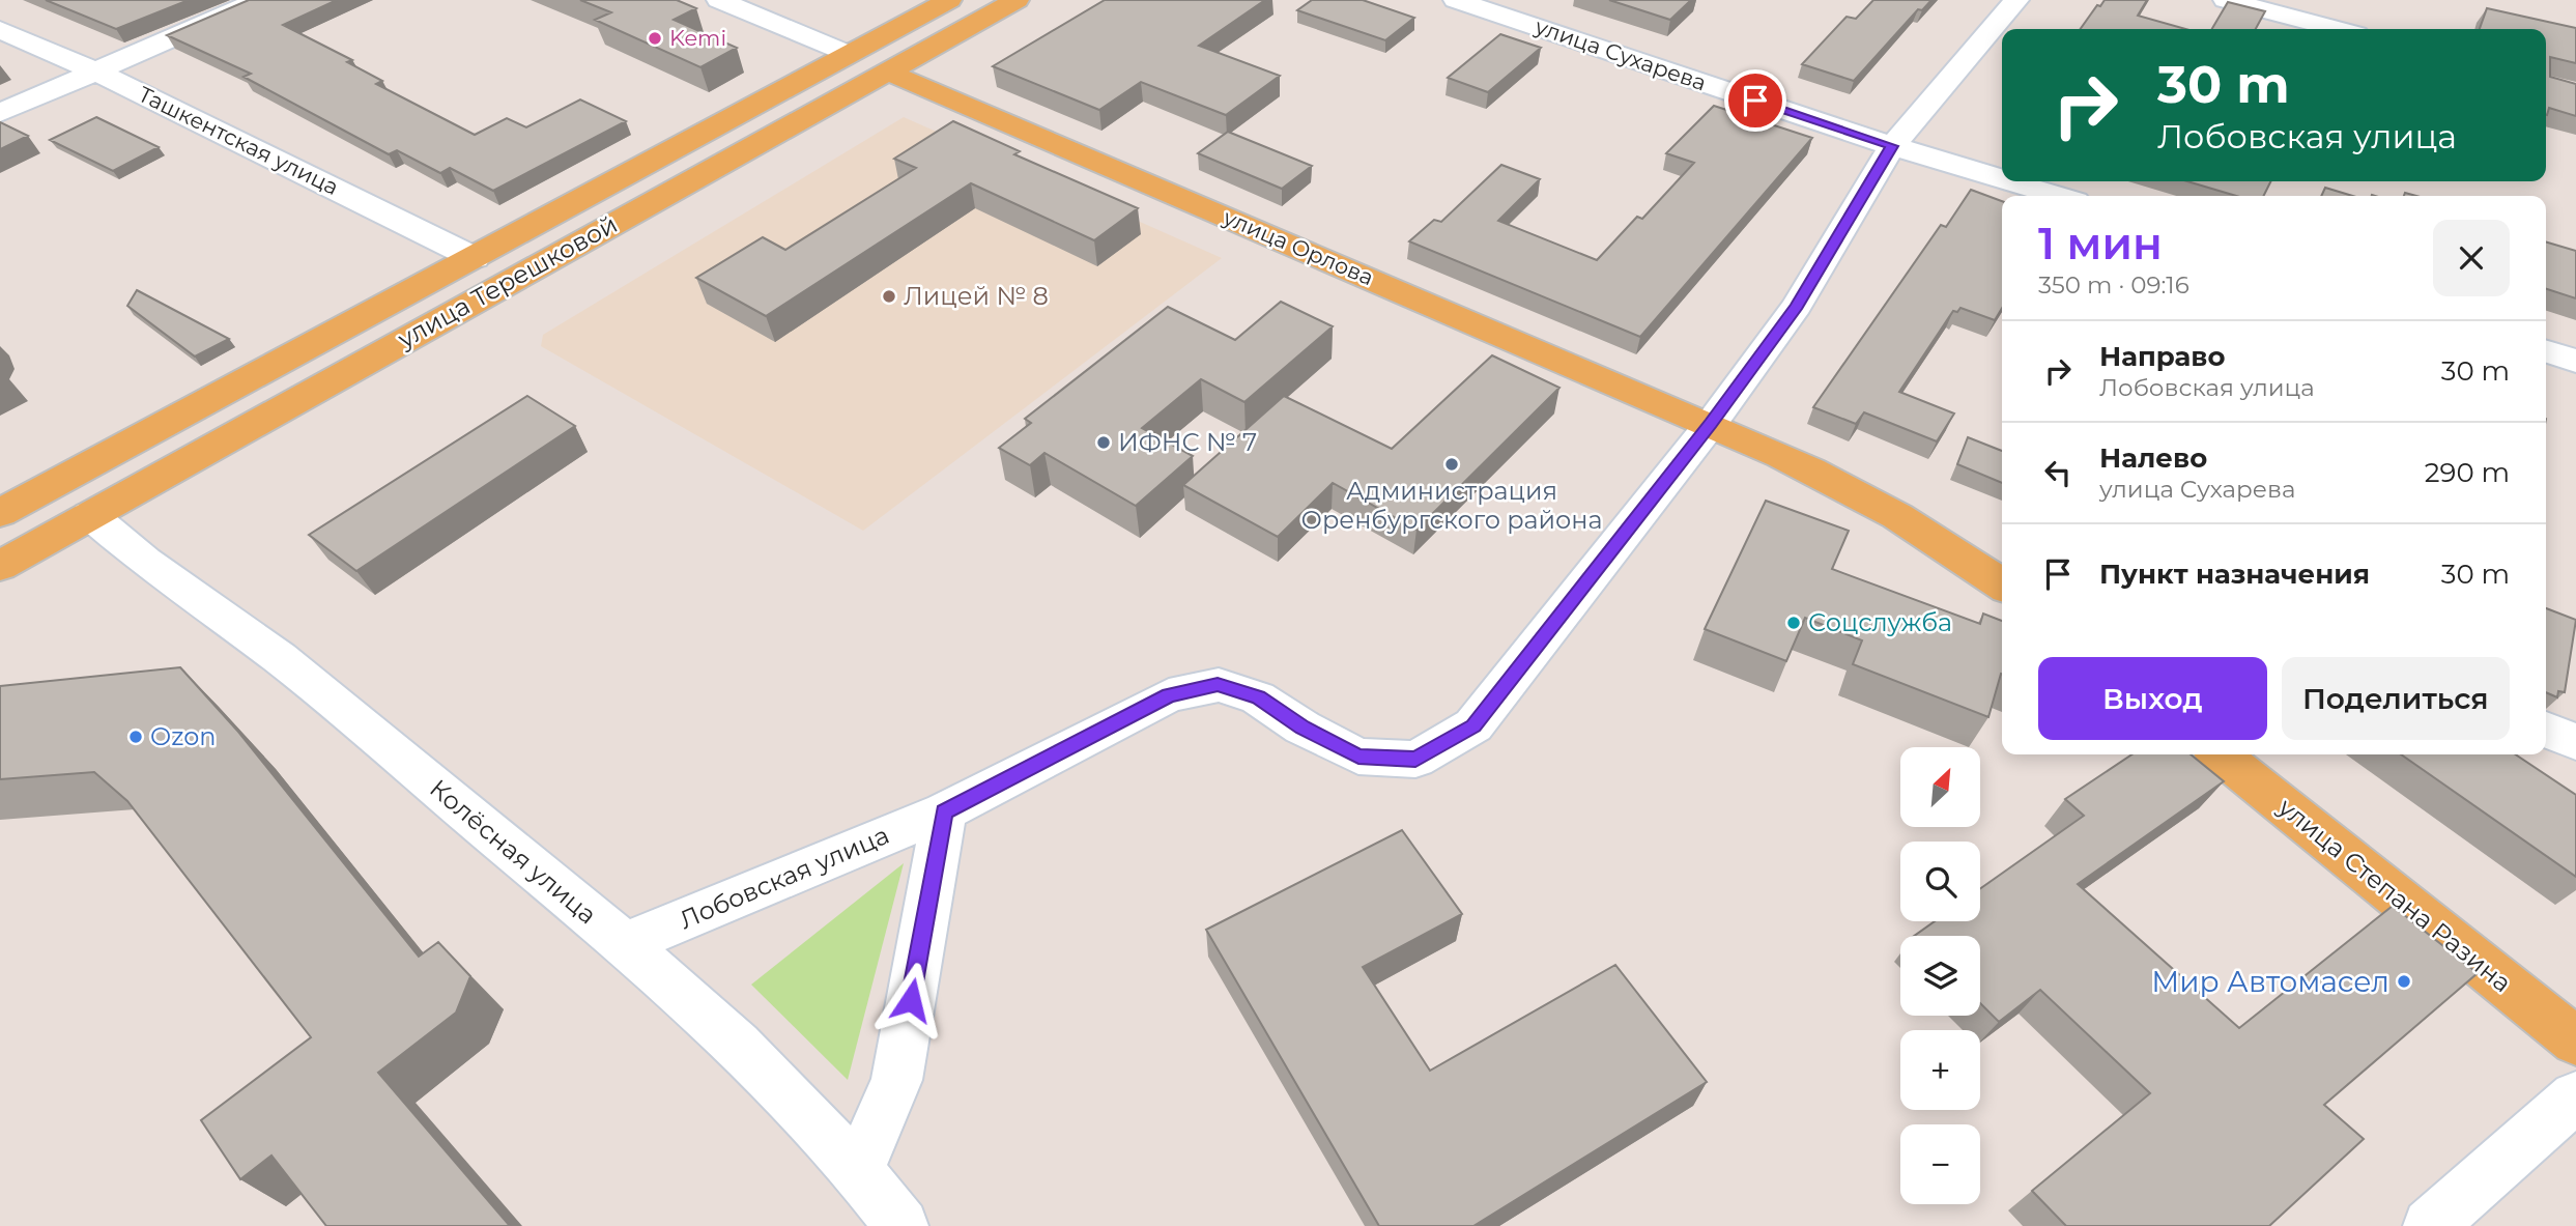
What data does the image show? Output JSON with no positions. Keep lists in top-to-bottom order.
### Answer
{
  "streets": {
    "main road": ["улица Орлова", "улица Терешковой", "улица Степана Разина"],
    "street": [
      "улица Сухарева",
      "Ташкентская улица",
      "Колёсная улица",
      "Лобовская улица"
    ]
  },
  "crossings": [
    ["улица Сухарева", "Лобовская улица"],
    ["Ташкентская улица", "улица Терешковой"],
    ["улица Орлова", "улица Терешковой"],
    ["улица Орлова", "Лобовская улица"],
    ["улица Терешковой", "Колёсная улица"],
    ["Колёсная улица", "Лобовская улица"]
  ],
  "places": [
    "Kemi",
    "Лицей № 8",
    "ИФНС № 7",
    "Администрация Оренбургского района",
    "Соцслужба",
    "Ozon",
    "Мир Автомасел"
  ],
  "north": "top right",
  "page": {
    "turn": ["30 m", "Лобовская улица"],
    "heading": ["1 мин", "350 m · 09:16"],
    "list": [
      {
        "name": "Направо",
        "note": "Лобовская улица",
        "value": "30 m"
      },
      {
        "name": "Налево",
        "note": "улица Сухарева",
        "value": "290 m"
      },
      {
        "name": "Пункт назначения",
        "value": "30 m"
      }
    ],
    "buttons": ["Выход", "Поделиться"],
    "map_buttons": ["+", "−"]
  }
}
